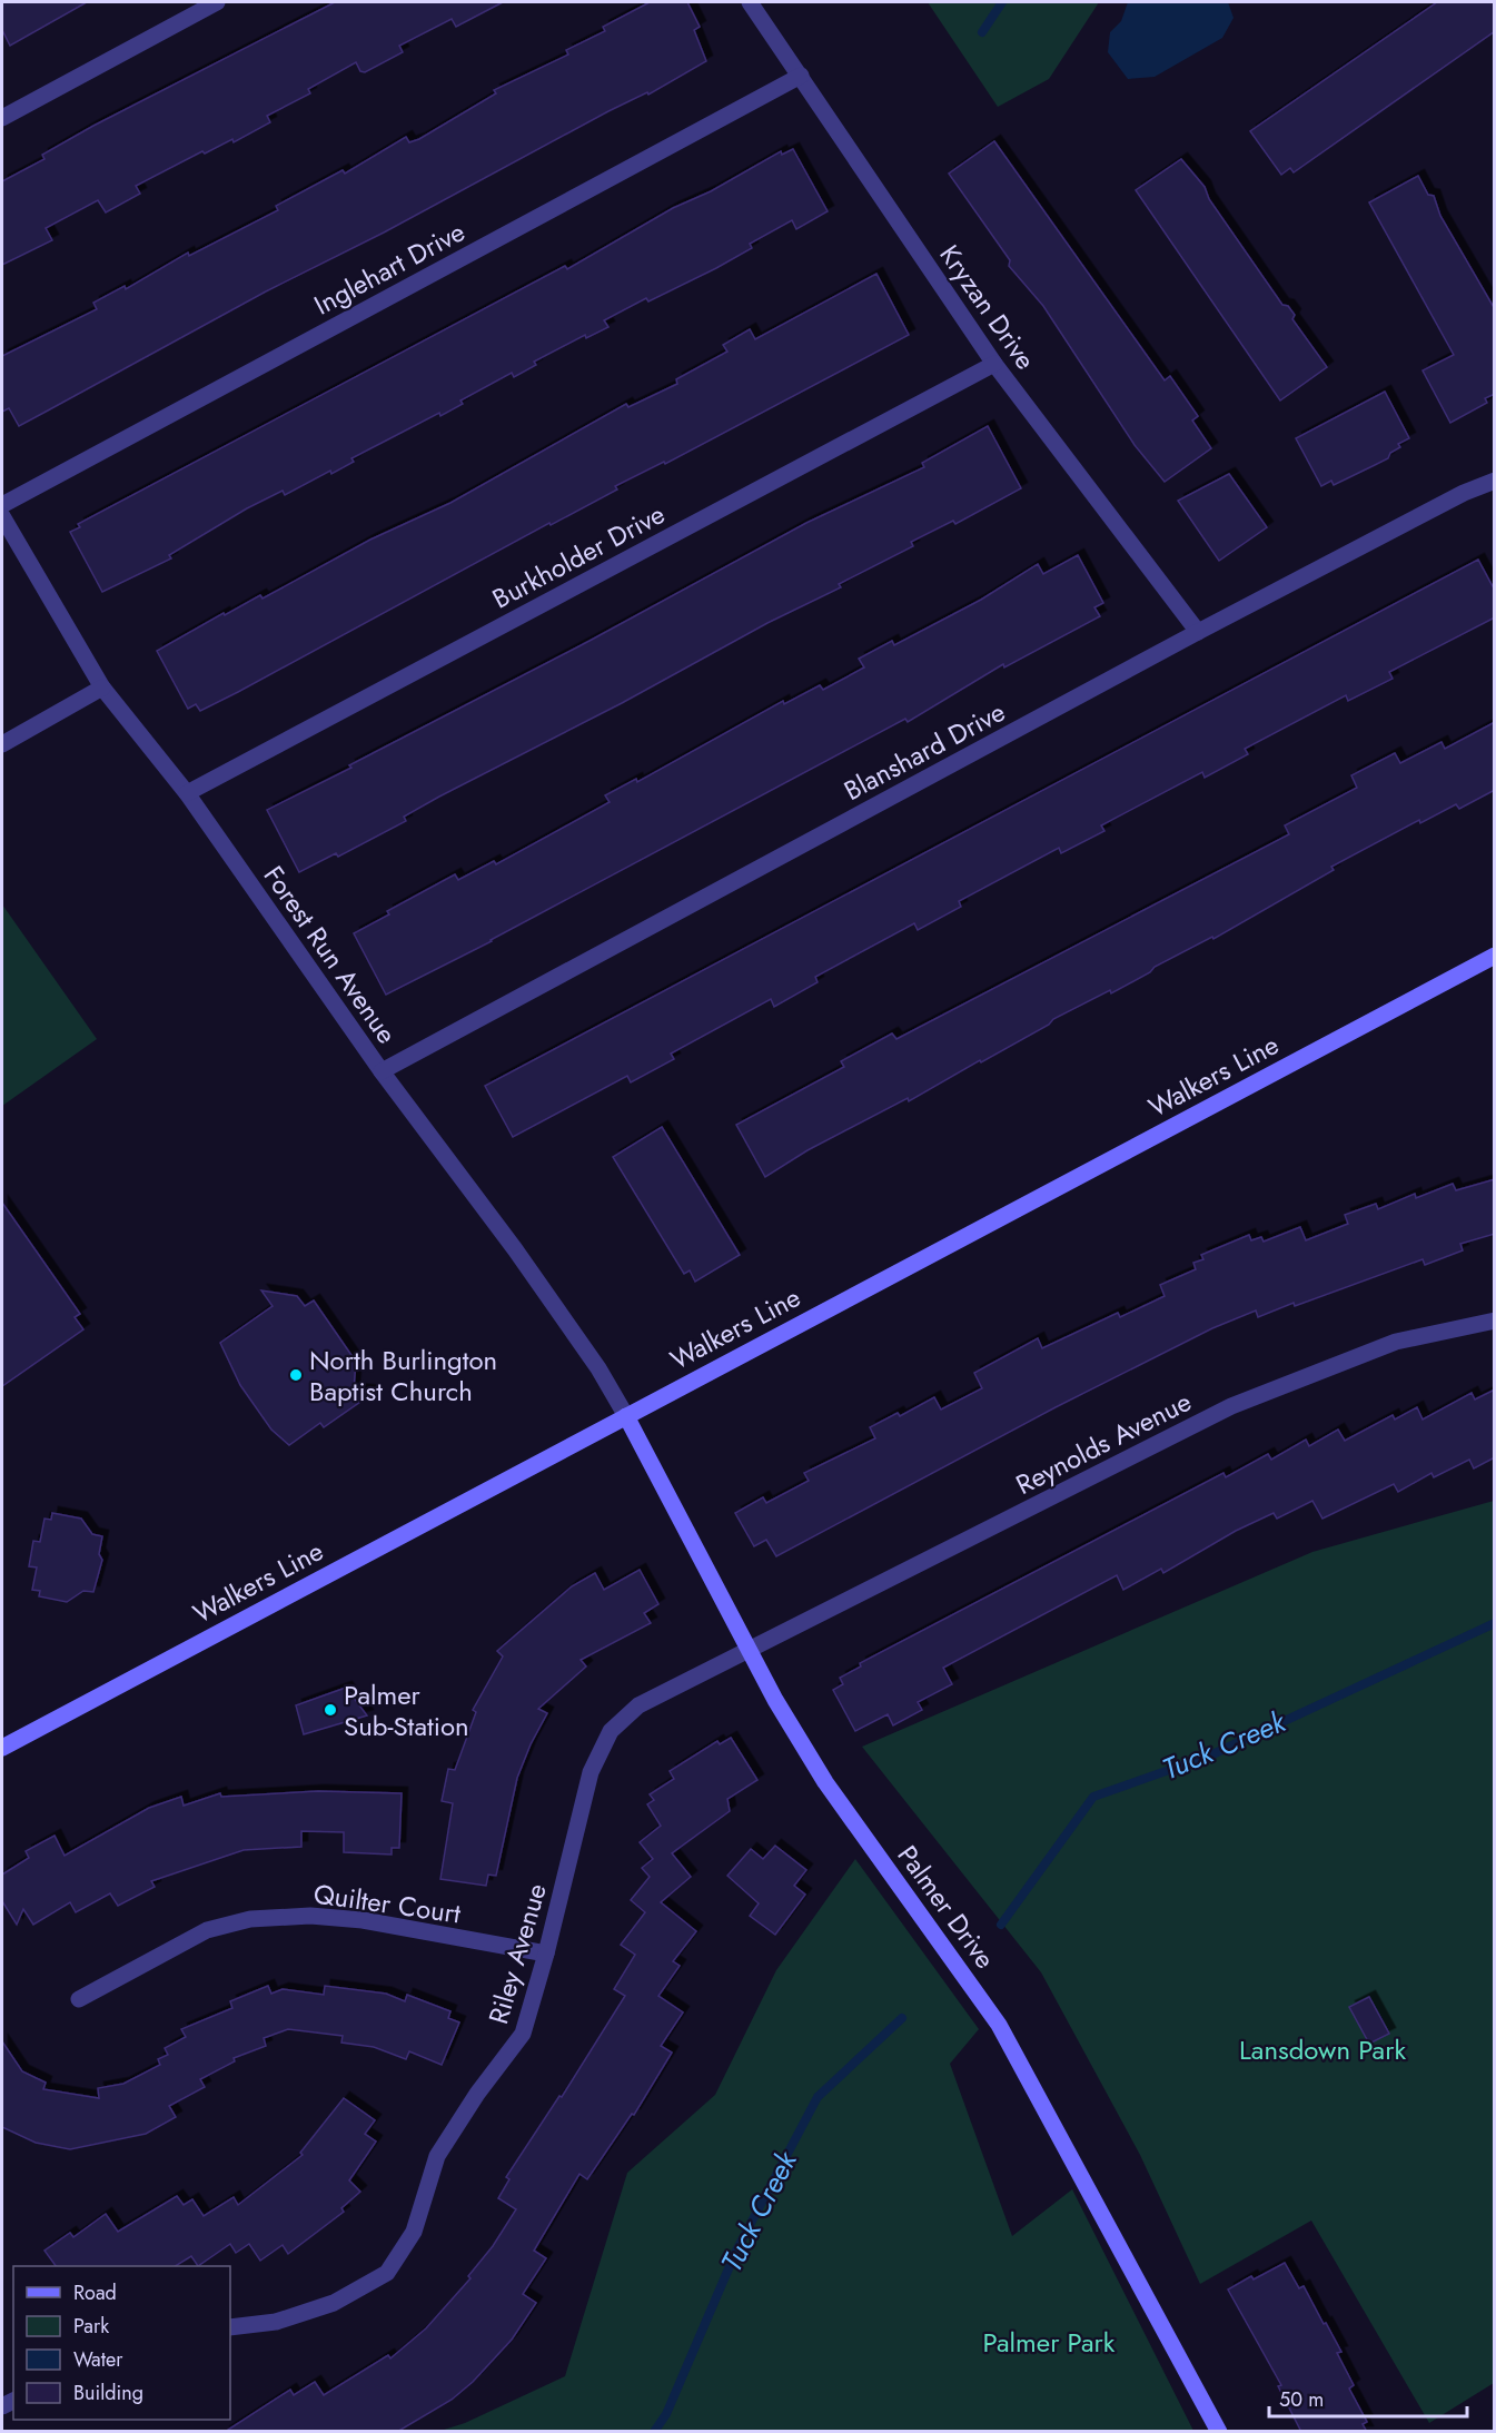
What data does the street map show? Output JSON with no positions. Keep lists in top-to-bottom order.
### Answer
{
  "streets": {
    "main road": ["Walkers Line", "Palmer Drive"],
    "street": [
      "Inglehart Drive",
      "Kryzan Drive",
      "Burkholder Drive",
      "Blanshard Drive",
      "Forest Run Avenue",
      "Reynolds Avenue",
      "Quilter Court",
      "Riley Avenue"
    ]
  },
  "crossings": [
    ["Inglehart Drive", "Kryzan Drive"],
    ["Kryzan Drive", "Burkholder Drive"],
    ["Kryzan Drive", "Blanshard Drive"],
    ["Burkholder Drive", "Forest Run Avenue"],
    ["Blanshard Drive", "Forest Run Avenue"],
    ["Forest Run Avenue", "Walkers Line"],
    ["Forest Run Avenue", "Palmer Drive"],
    ["Walkers Line", "Palmer Drive"],
    ["Reynolds Avenue", "Palmer Drive"],
    ["Reynolds Avenue", "Riley Avenue"],
    ["Quilter Court", "Riley Avenue"],
    ["Palmer Drive", "Riley Avenue"]
  ],
  "water": ["Tuck Creek"],
  "parks": ["Lansdown Park", "Palmer Park"],
  "places": ["North Burlington Baptist Church", "Palmer Sub-Station"],
  "legend": [
    "Road",
    "Park",
    "Water",
    "Building"
  ],
  "scale_bar": "50 m"
}
